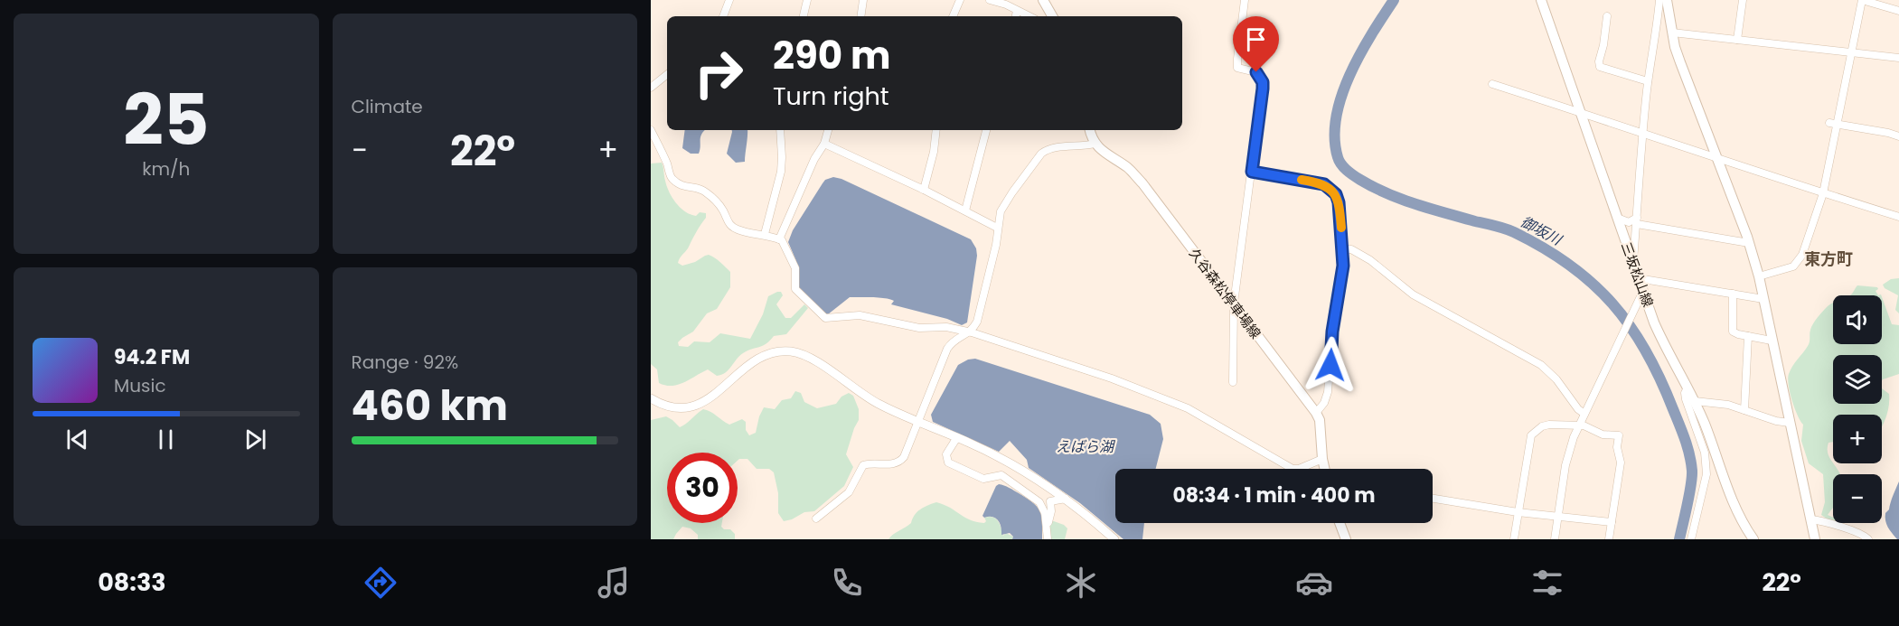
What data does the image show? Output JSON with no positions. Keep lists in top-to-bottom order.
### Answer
{
  "streets": {
    "main road": ["三坂松山線", "久谷森松停車場線"]
  },
  "districts": ["東方町"],
  "water": ["御坂川", "えばら湖"],
  "page": {
    "tile": [
      ["25", "km/h"],
      "Climate",
      ["Range · 92%", "460 km"]
    ],
    "turn": ["290 m", "Turn right"],
    "heat": ["−", "22°", "+"],
    "map_buttons": ["+", "−"],
    "song": ["94.2 FM", "Music"],
    "limit": "30",
    "trip": "08:34 · 1 min · 400 m",
    "tabs": ["08:33", "22°"]
  }
}
